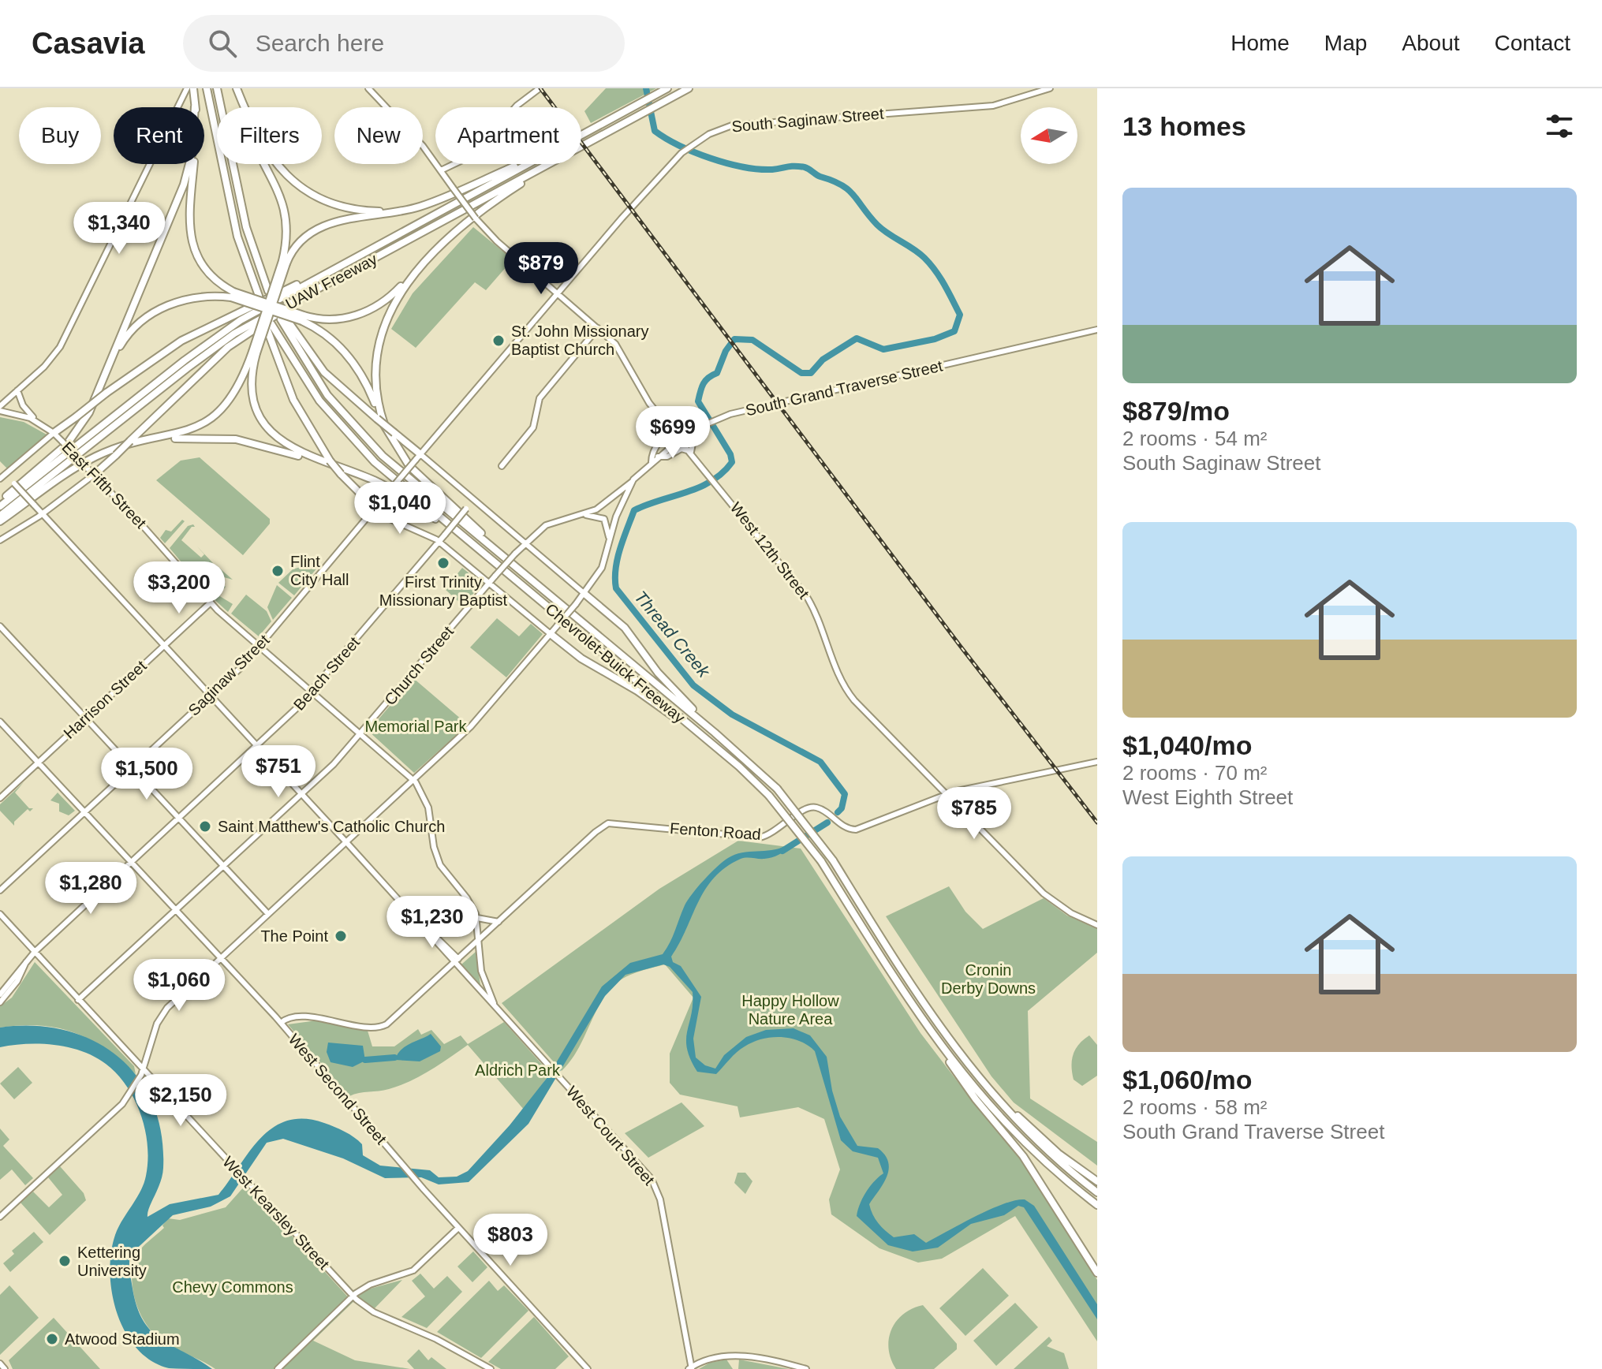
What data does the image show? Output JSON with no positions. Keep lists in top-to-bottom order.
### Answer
{
  "streets": {
    "highway": ["UAW Freeway", "Chevrolet-Buick Freeway"],
    "street": [
      "South Saginaw Street",
      "South Grand Traverse Street",
      "East Fifth Street",
      "West 12th Street",
      "Church Street",
      "Beach Street",
      "Saginaw Street",
      "Harrison Street",
      "Fenton Road",
      "West Second Street",
      "West Court Street",
      "West Kearsley Street"
    ]
  },
  "crossings": [
    ["South Saginaw Street", "West 12th Street"],
    ["South Saginaw Street", "Saginaw Street"],
    ["South Grand Traverse Street", "East Fifth Street"],
    ["South Grand Traverse Street", "West 12th Street"],
    ["South Grand Traverse Street", "Church Street"],
    ["South Grand Traverse Street", "West Second Street"],
    ["South Grand Traverse Street", "West Court Street"],
    ["South Grand Traverse Street", "West Kearsley Street"],
    ["East Fifth Street", "Church Street"],
    ["East Fifth Street", "Beach Street"],
    ["East Fifth Street", "Saginaw Street"],
    ["East Fifth Street", "Harrison Street"],
    ["West 12th Street", "Fenton Road"],
    ["Church Street", "West Second Street"],
    ["Church Street", "West Court Street"],
    ["Church Street", "West Kearsley Street"],
    ["Beach Street", "West Second Street"],
    ["Beach Street", "West Court Street"],
    ["Beach Street", "West Kearsley Street"],
    ["Saginaw Street", "West Second Street"],
    ["Saginaw Street", "West Court Street"],
    ["Harrison Street", "West Second Street"],
    ["Harrison Street", "West Court Street"]
  ],
  "water": ["Thread Creek"],
  "parks": [
    "Memorial Park",
    "Cronin Derby Downs",
    "Happy Hollow Nature Area",
    "Aldrich Park",
    "Chevy Commons"
  ],
  "places": [
    "St. John Missionary Baptist Church",
    "First Trinity Missionary Baptist",
    "Flint City Hall",
    "Saint Matthew's Catholic Church",
    "The Point",
    "Kettering University",
    "Atwood Stadium"
  ],
  "north": "left",
  "page": {
    "header": "Casavia",
    "search": "Search here",
    "nav": [
      "Home",
      "Map",
      "About",
      "Contact"
    ],
    "heading": "13 homes",
    "chip": [
      "Buy",
      "Rent",
      "Filters",
      "New",
      "Apartment"
    ],
    "list": [
      {
        "name": "$879/mo",
        "note": "2 rooms · 54 m² · South Saginaw Street"
      },
      {
        "name": "$1,040/mo",
        "note": "2 rooms · 70 m² · West Eighth Street"
      },
      {
        "name": "$1,060/mo",
        "note": "2 rooms · 58 m² · South Grand Traverse Street"
      }
    ],
    "price": [
      "$1,340",
      "$879",
      "$699",
      "$1,040",
      "$3,200",
      "$751",
      "$1,500",
      "$785",
      "$1,280",
      "$1,230",
      "$1,060",
      "$2,150",
      "$803"
    ]
  }
}
